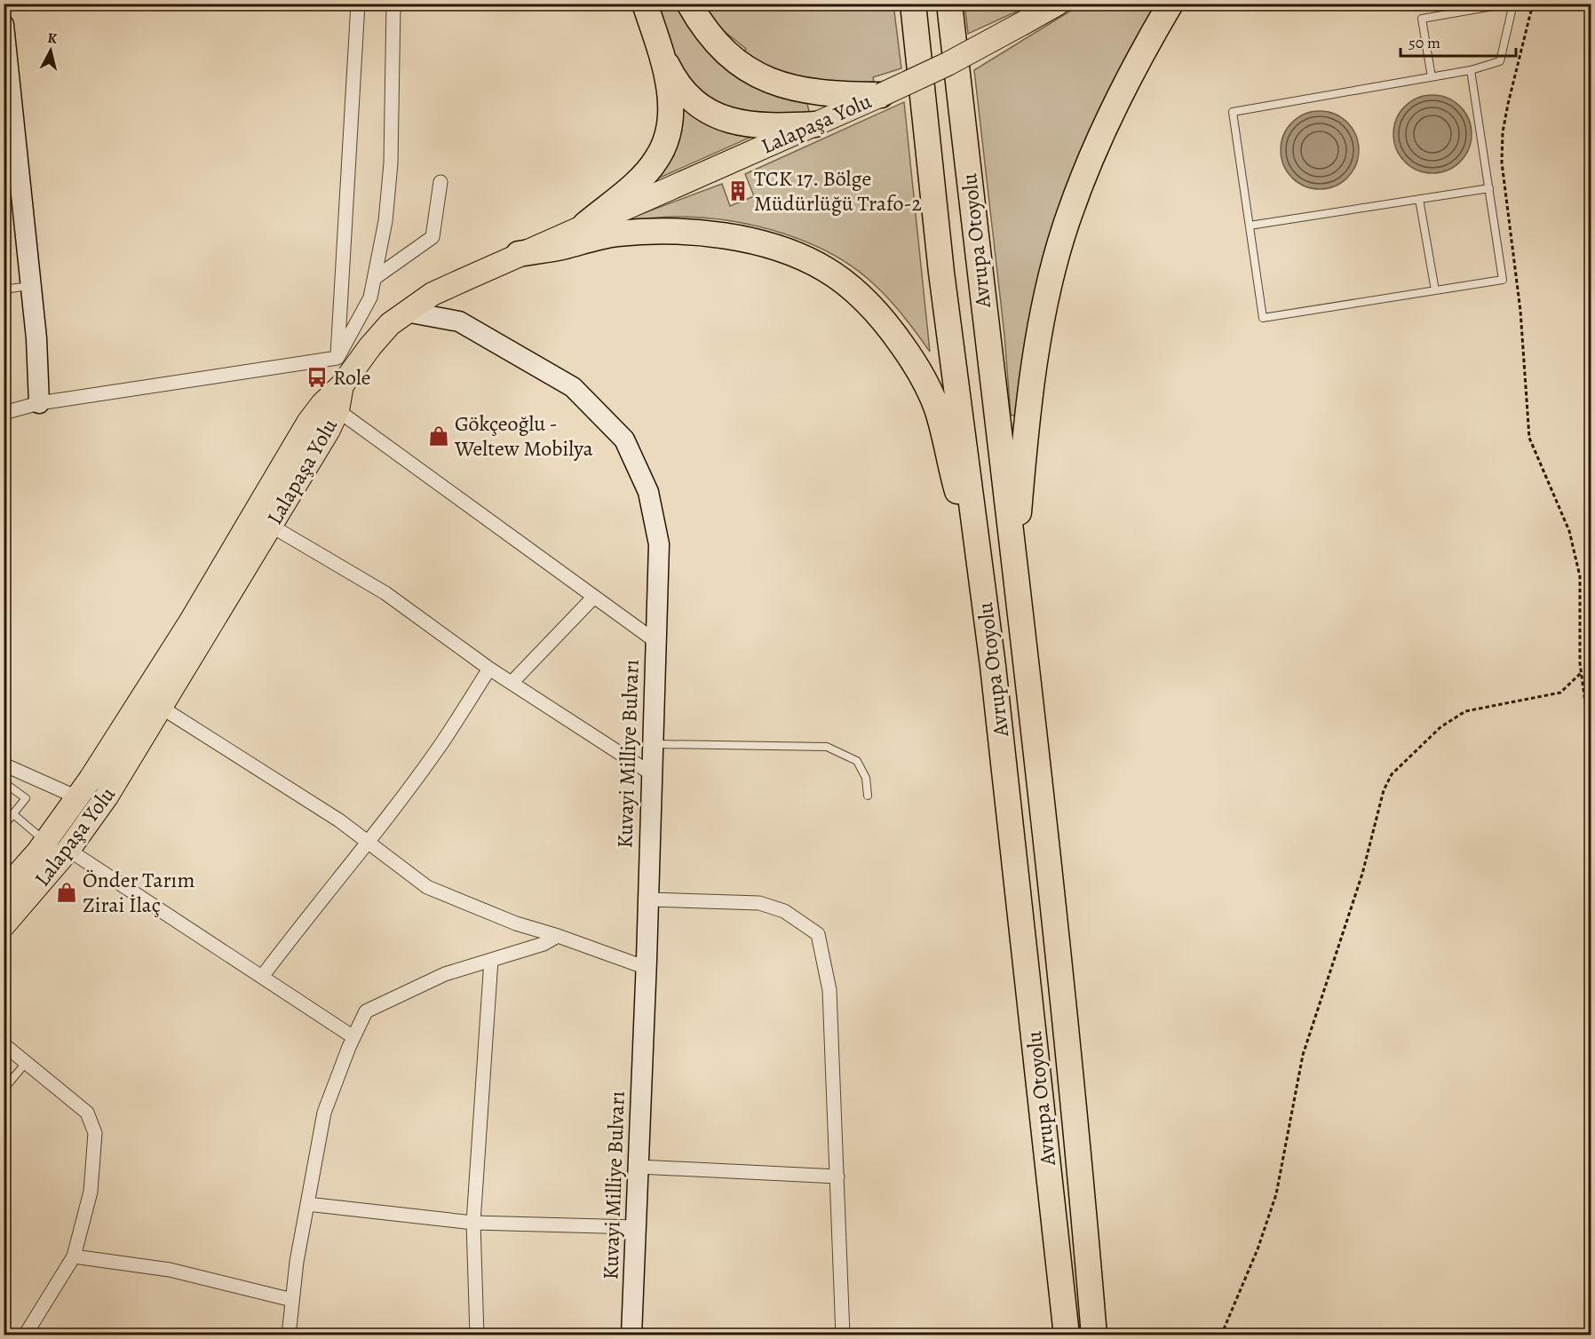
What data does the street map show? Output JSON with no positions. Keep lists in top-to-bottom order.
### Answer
{
  "streets": {
    "highway": ["Avrupa Otoyolu"],
    "main road": ["Lalapaşa Yolu"],
    "street": ["Kuvayi Milliye Bulvarı"]
  },
  "crossings": [
    ["Lalapaşa Yolu", "Kuvayi Milliye Bulvarı"]
  ],
  "places": {
    "building": ["TCK 17. Bölge Müdürlüğü Trafo-2"],
    "bus stop": ["Role"],
    "shop": ["Gökçeoğlu - Weltew Mobilya", "Önder Tarım Zirai İlaç"]
  },
  "scale_bar": "50 m",
  "north": "top"
}
